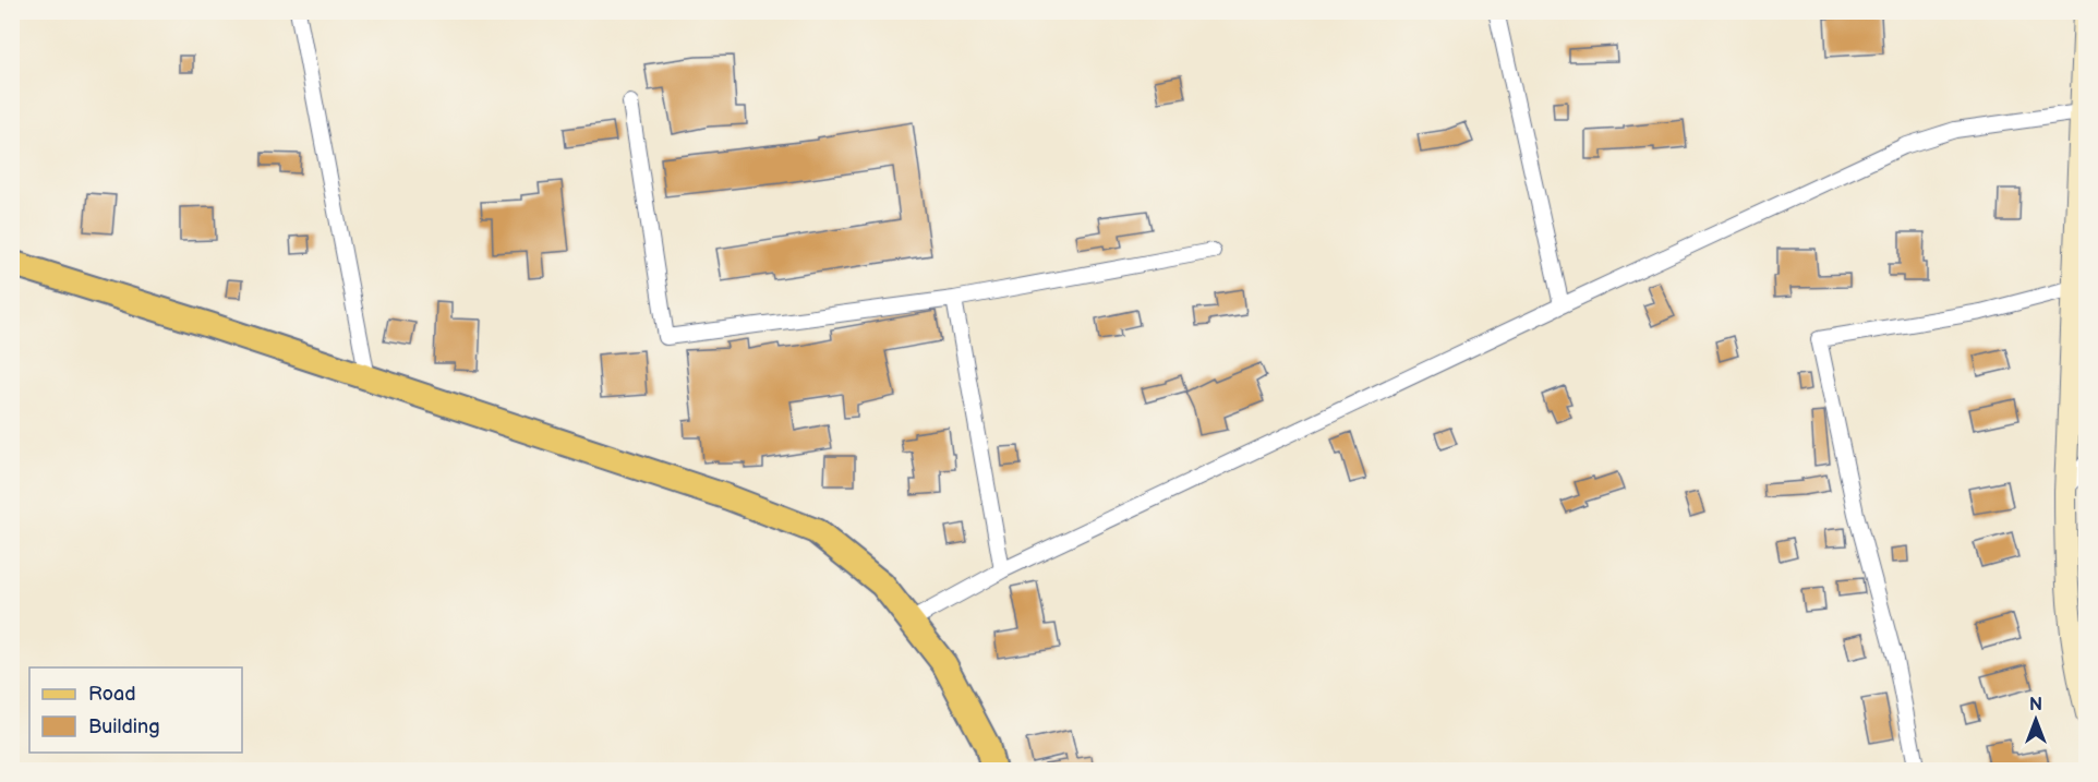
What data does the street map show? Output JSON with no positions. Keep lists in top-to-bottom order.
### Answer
{
  "legend": ["Road", "Building"],
  "north": "top"
}
